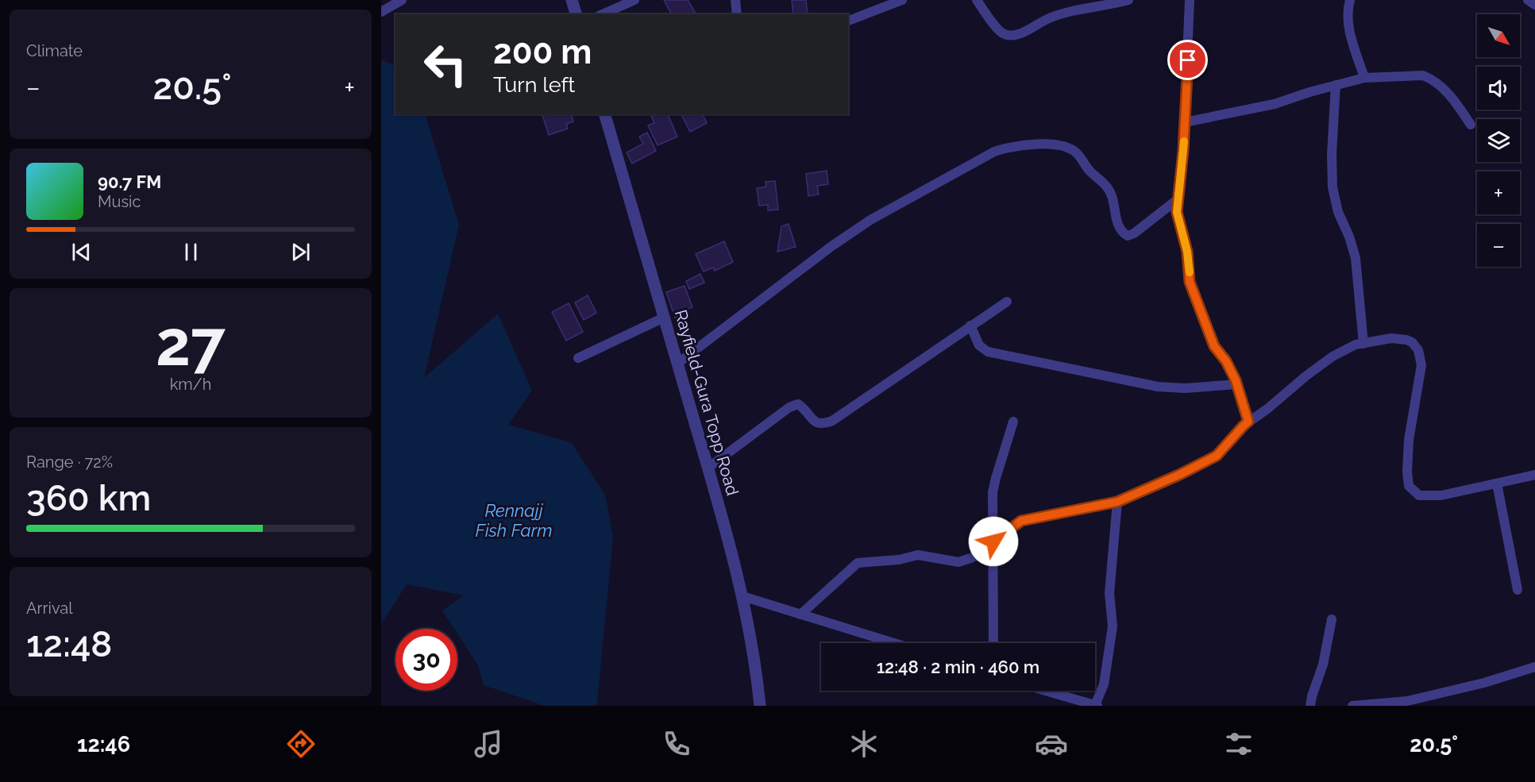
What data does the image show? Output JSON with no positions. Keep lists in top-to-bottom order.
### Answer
{
  "streets": {
    "street": ["Rayfield-Gura Topp Road"]
  },
  "water": ["Rennajj Fish Farm"],
  "north": "bottom right",
  "page": {
    "tile": [
      "Climate",
      ["27", "km/h"],
      ["Range · 72%", "360 km"],
      ["Arrival", "12:48"]
    ],
    "map_buttons": ["+", "−"],
    "turn": ["200 m", "Turn left"],
    "heat": ["−", "20.5°", "+"],
    "song": ["90.7 FM", "Music"],
    "limit": "30",
    "trip": "12:48 · 2 min · 460 m",
    "tabs": ["12:46", "20.5°"]
  }
}
